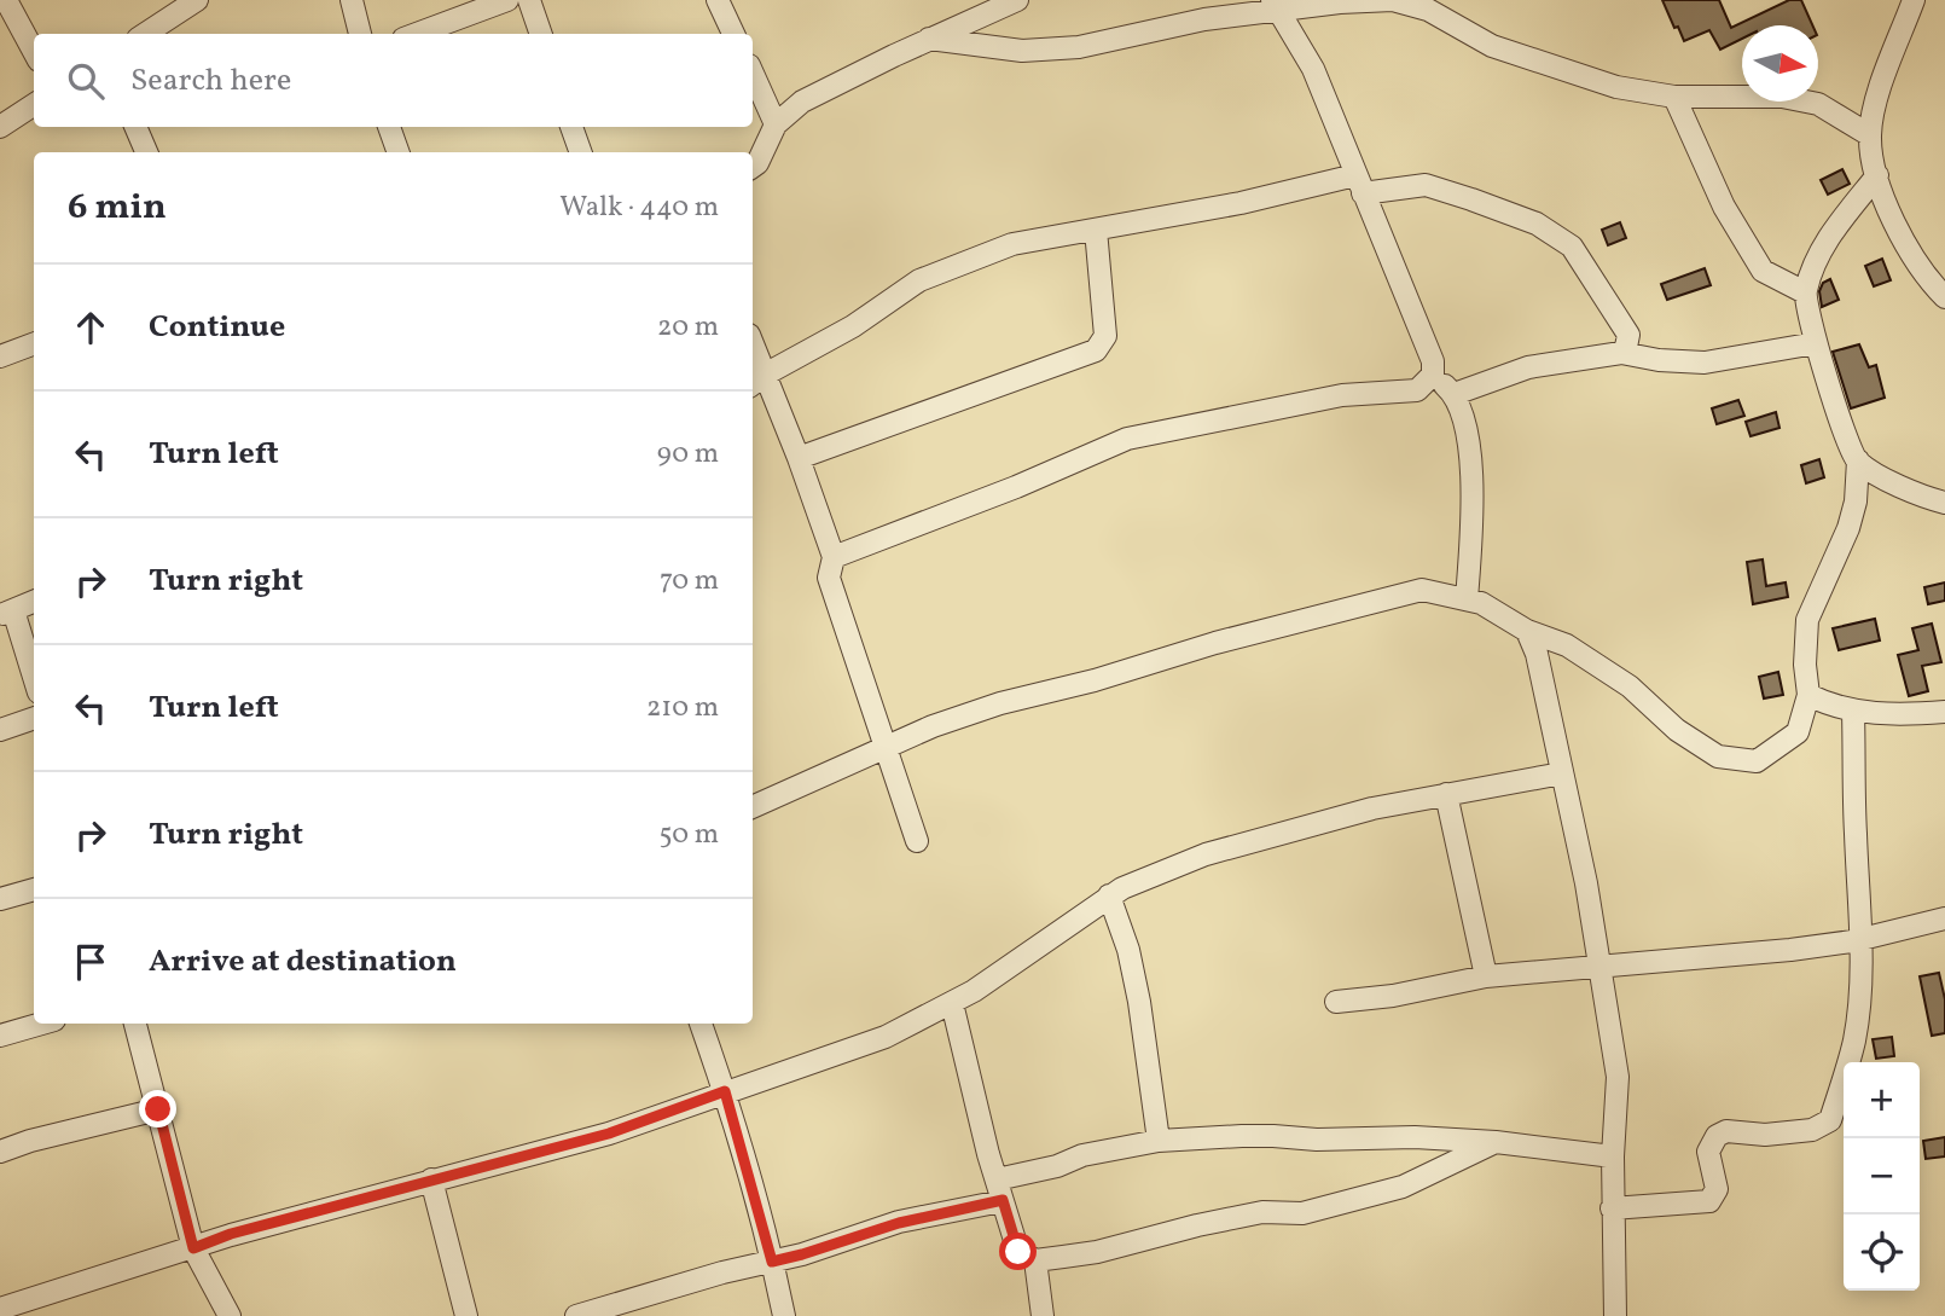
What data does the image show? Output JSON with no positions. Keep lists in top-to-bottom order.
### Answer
{
  "north": "right",
  "page": {
    "search": "Search here",
    "heading": ["6 min", "Walk · 440 m"],
    "list": [
      ["Continue", "20 m"],
      ["Turn left", "90 m"],
      ["Turn right", "70 m"],
      ["Turn left", "210 m"],
      ["Turn right", "50 m"],
      "Arrive at destination"
    ],
    "map_buttons": ["+", "−"]
  }
}
